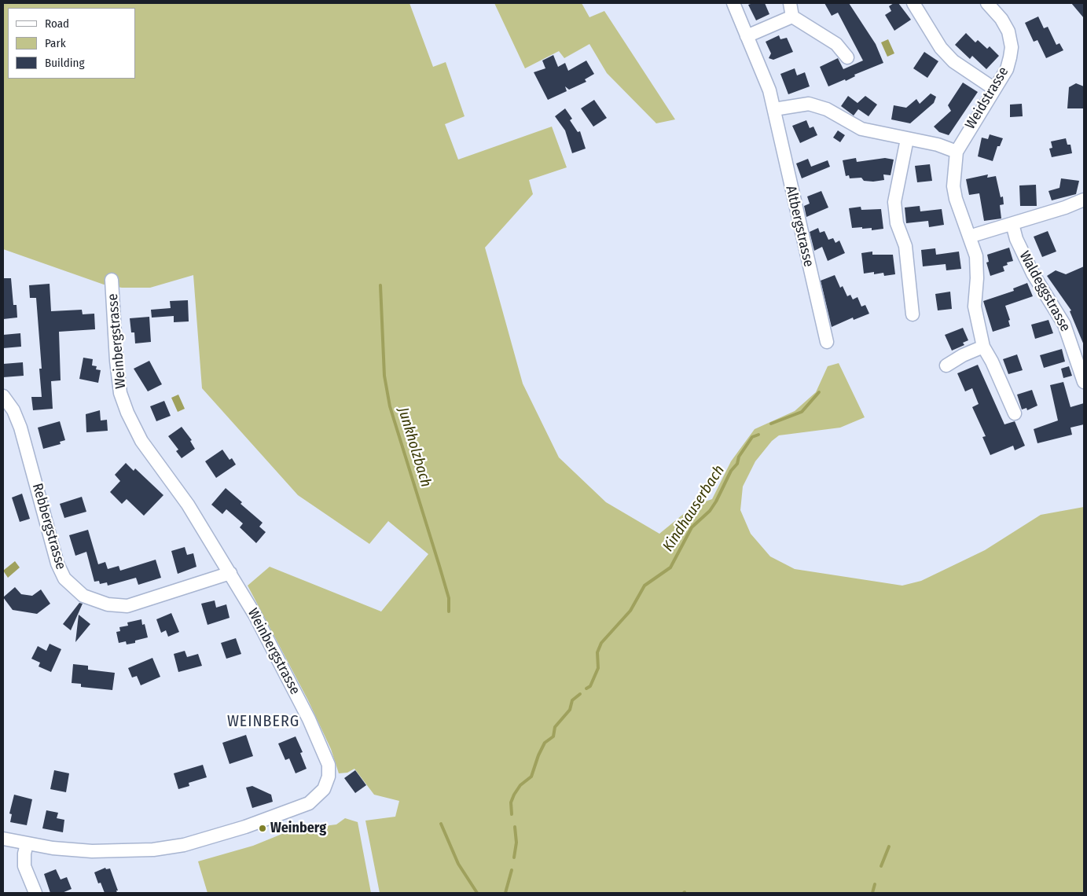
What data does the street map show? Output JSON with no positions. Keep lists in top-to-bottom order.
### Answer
{
  "streets": {
    "street": [
      "Weidstrasse",
      "Altbergstrasse",
      "Waldeggstrasse",
      "Weinbergstrasse",
      "Rebbergstrasse"
    ]
  },
  "crossings": [
    ["Weinbergstrasse", "Rebbergstrasse"]
  ],
  "districts": ["WEINBERG"],
  "water": ["Junkholzbach", "Kindhauserbach"],
  "places": ["Weinberg"],
  "legend": ["Road", "Park", "Building"]
}
